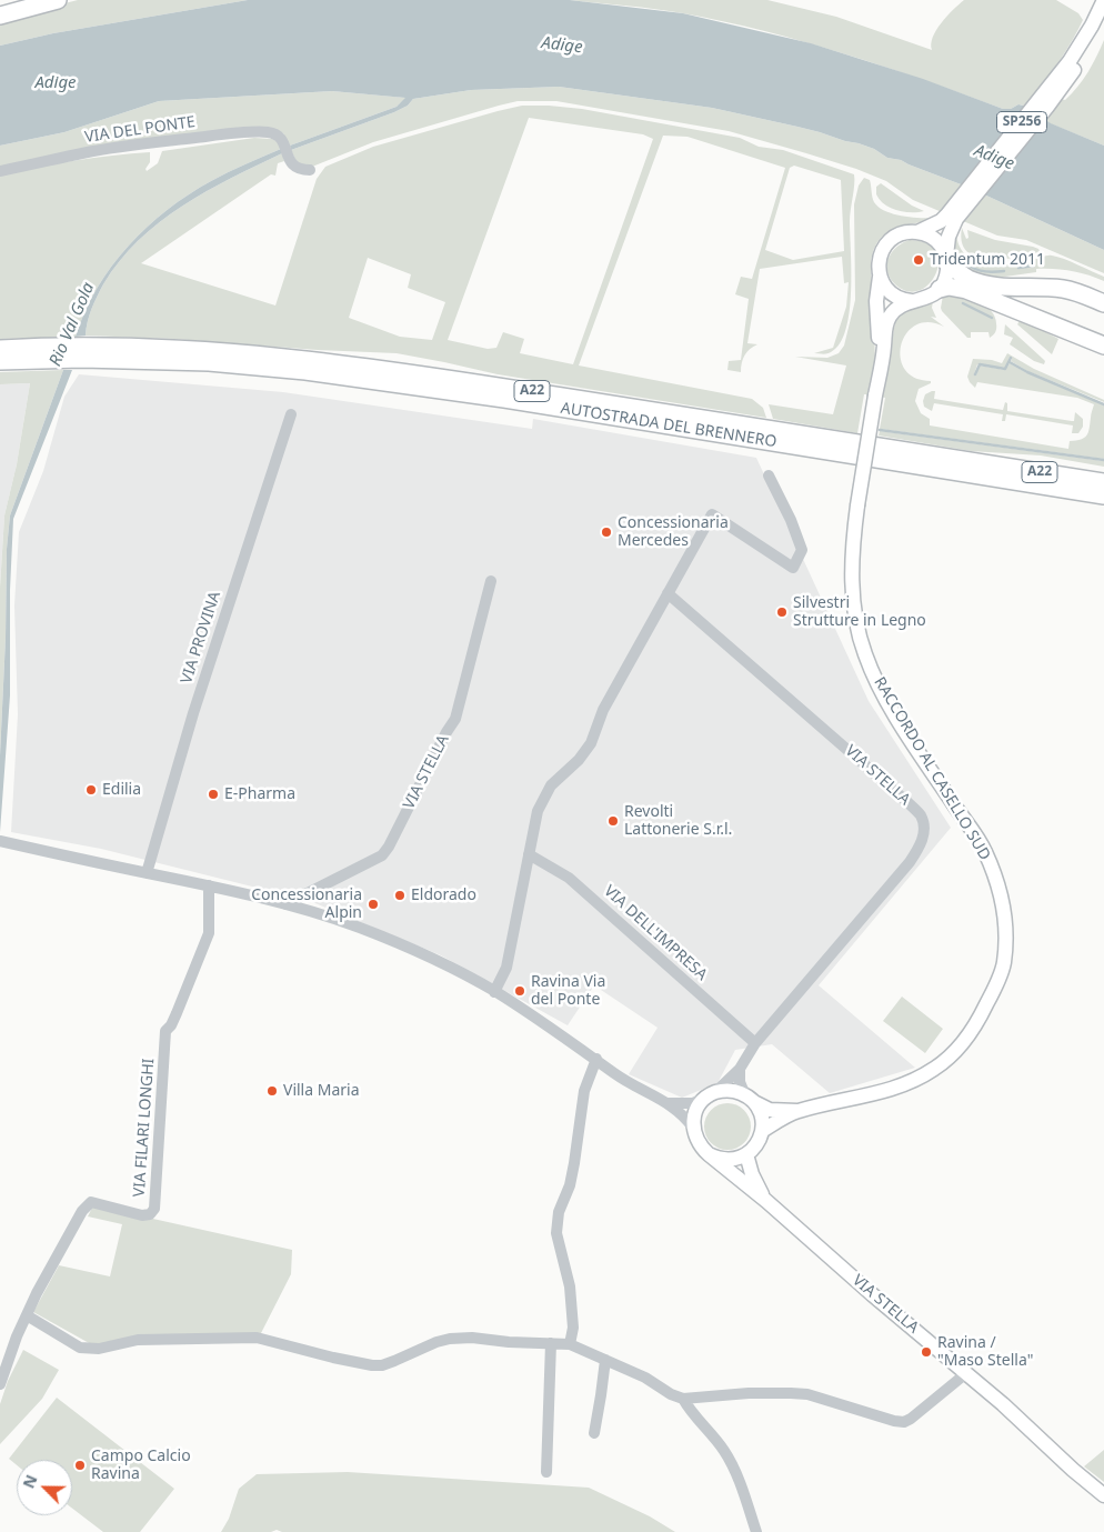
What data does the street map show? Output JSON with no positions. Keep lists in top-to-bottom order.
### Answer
{
  "streets": {
    "highway": ["A22", "AUTOSTRADA DEL BRENNERO"],
    "main road": ["SP256", "RACCORDO AL CASELLO SUD", "VIA STELLA"],
    "street": [
      "VIA DEL PONTE",
      "VIA PROVINA",
      "VIA DELL'IMPRESA",
      "VIA FILARI LONGHI"
    ]
  },
  "crossings": [
    ["VIA PROVINA", "VIA STELLA"],
    ["RACCORDO AL CASELLO SUD", "VIA STELLA"],
    ["VIA STELLA", "VIA DELL'IMPRESA"],
    ["VIA STELLA", "VIA FILARI LONGHI"]
  ],
  "water": ["Adige", "Rio Val Gola"],
  "places": [
    "Tridentum 2011",
    "Concessionaria Mercedes",
    "Silvestri Strutture in Legno",
    "Edilia",
    "E-Pharma",
    "Revolti Lattonerie S.r.l.",
    "Eldorado",
    "Concessionaria Alpin",
    "Ravina Via del Ponte",
    "Villa Maria",
    "Ravina / \"Maso Stella\"",
    "Campo Calcio Ravina"
  ],
  "north": "top left"
}
